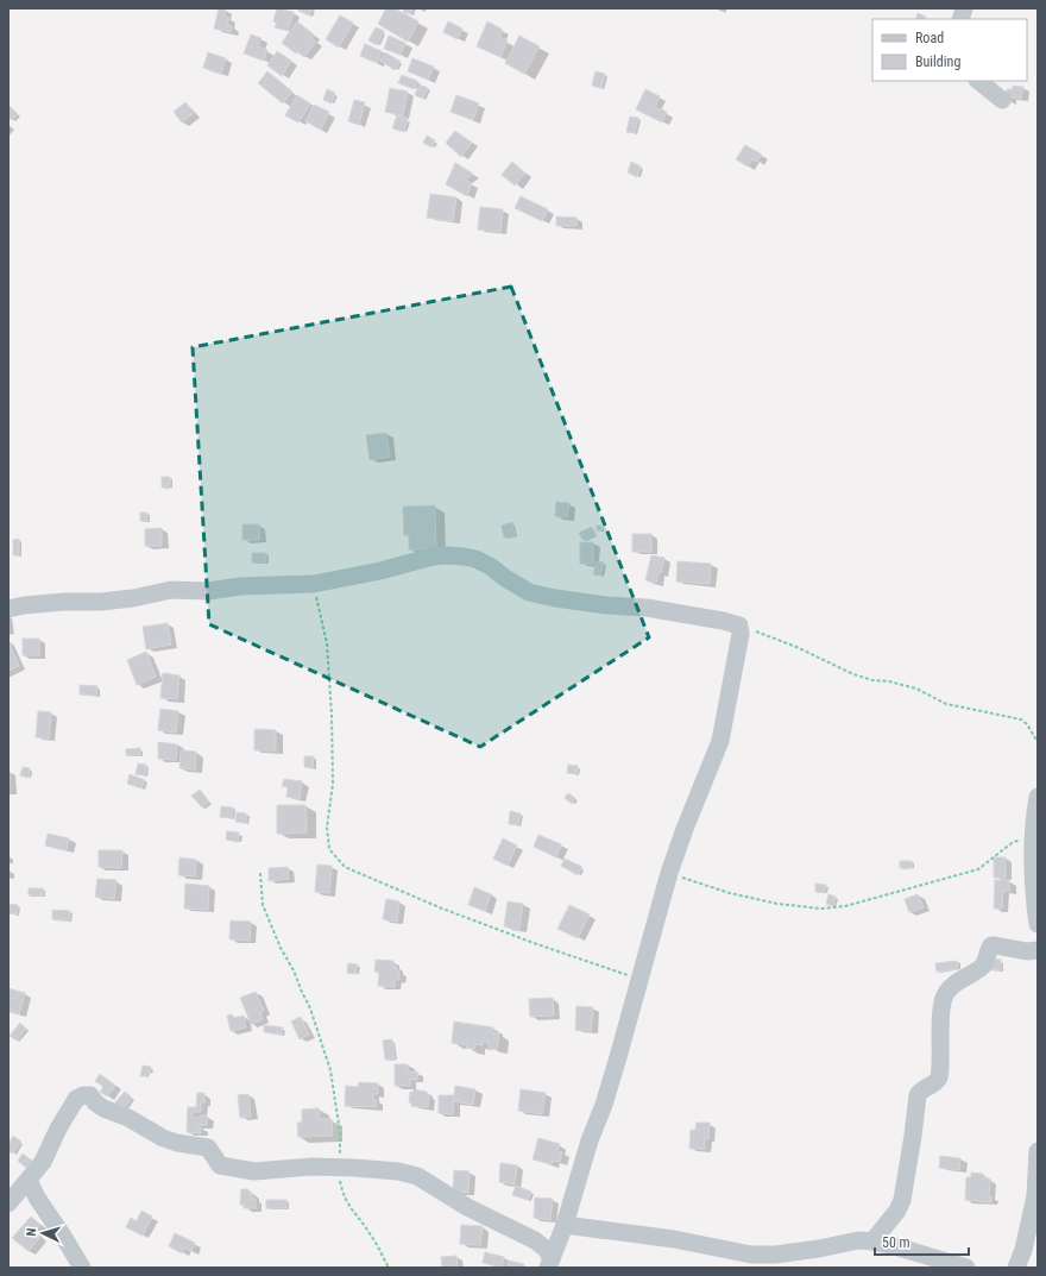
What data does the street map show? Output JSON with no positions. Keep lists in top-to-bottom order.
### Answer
{
  "legend": ["Road", "Building"],
  "scale_bar": "50 m",
  "north": "left"
}
